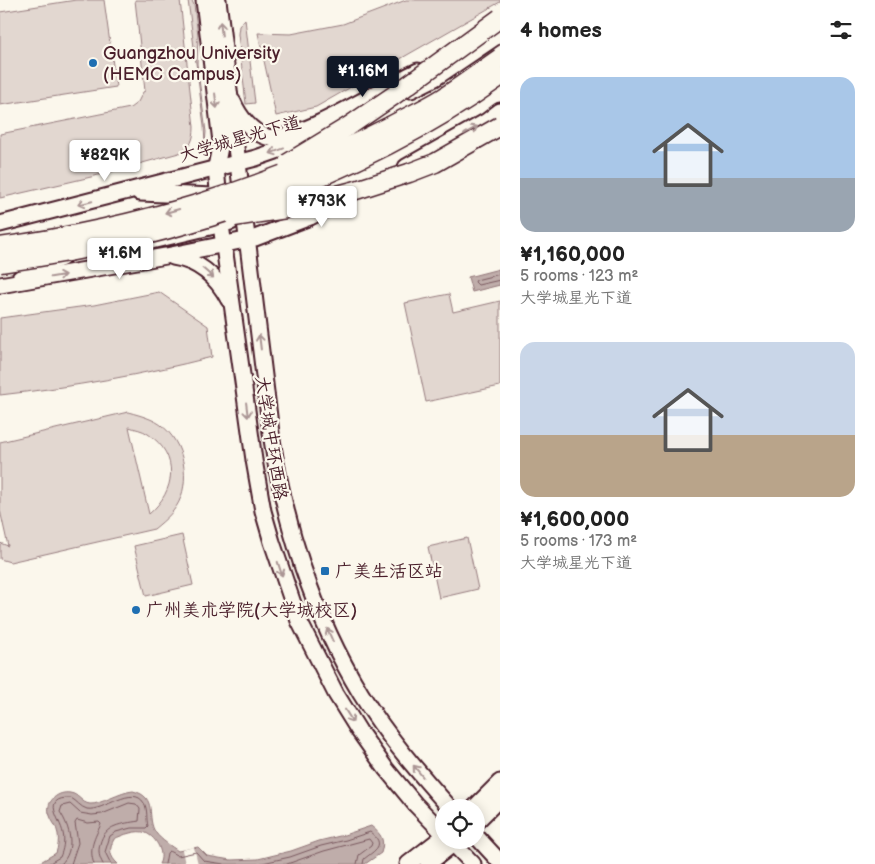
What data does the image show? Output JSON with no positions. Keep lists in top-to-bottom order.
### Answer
{
  "streets": {
    "main road": ["大学城星光下道", "大学城中环西路"]
  },
  "crossings": [
    ["大学城星光下道", "大学城中环西路"]
  ],
  "places": {
    "other": ["Guangzhou University (HEMC Campus)", "广州美术学院(大学城校区)"],
    "transit": ["广美生活区站"]
  },
  "page": {
    "heading": "4 homes",
    "price": [
      "¥1.16M",
      "¥829K",
      "¥793K",
      "¥1.6M"
    ],
    "list": [
      {
        "name": "¥1,160,000",
        "note": "5 rooms · 123 m² · 大学城星光下道"
      },
      {
        "name": "¥1,600,000",
        "note": "5 rooms · 173 m² · 大学城星光下道"
      }
    ]
  }
}
